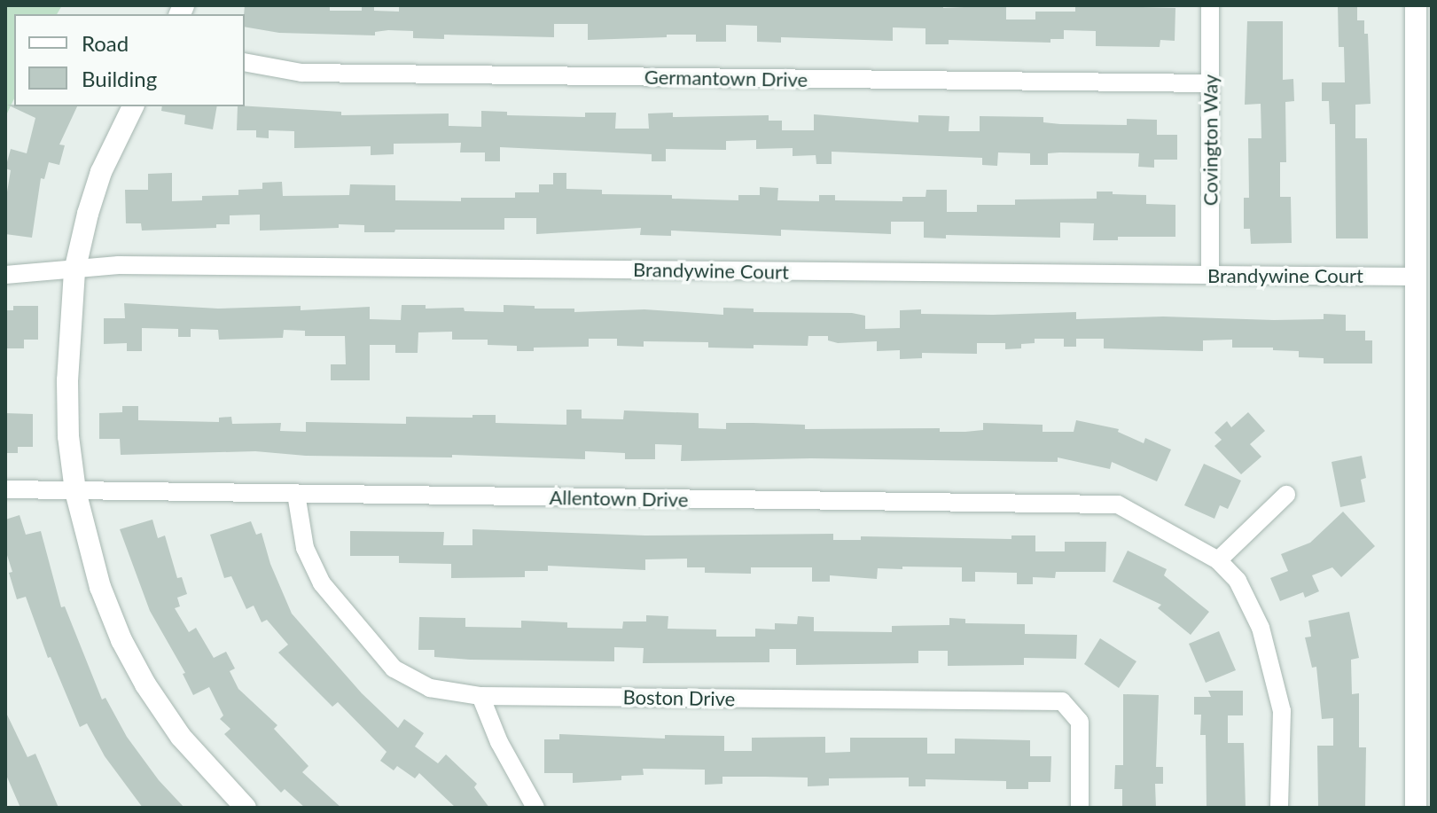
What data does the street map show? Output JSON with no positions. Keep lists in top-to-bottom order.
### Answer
{
  "streets": {
    "street": [
      "Germantown Drive",
      "Covington Way",
      "Brandywine Court",
      "Allentown Drive",
      "Boston Drive"
    ]
  },
  "crossings": [
    ["Germantown Drive", "Covington Way"],
    ["Covington Way", "Brandywine Court"],
    ["Allentown Drive", "Boston Drive"]
  ],
  "legend": ["Road", "Building"]
}
